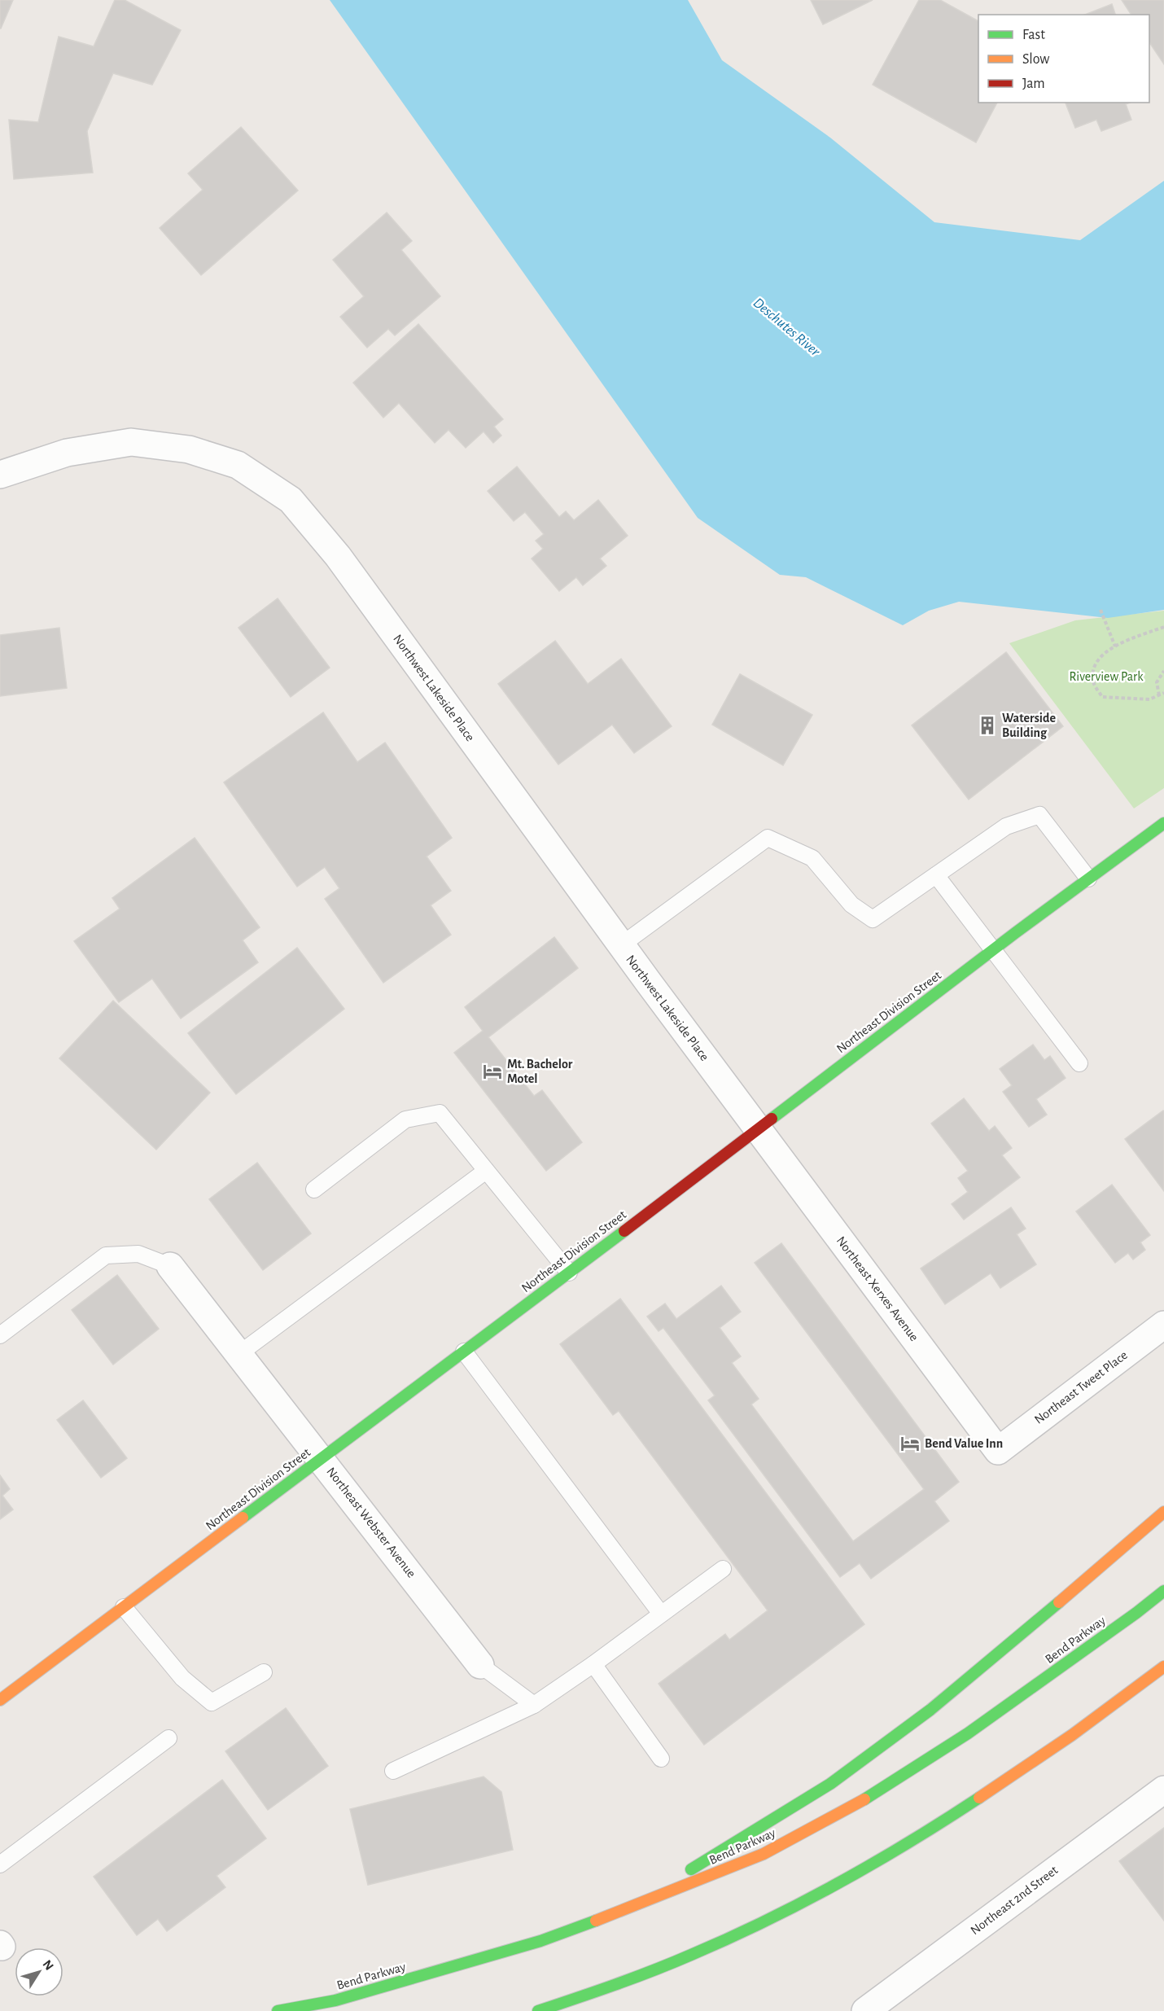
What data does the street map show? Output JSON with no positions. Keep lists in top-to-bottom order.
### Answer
{
  "streets": {
    "main road": ["Northeast Division Street", "Bend Parkway"],
    "street": [
      "Northwest Lakeside Place",
      "Northeast Xerxes Avenue",
      "Northeast Tweet Place",
      "Northeast Webster Avenue",
      "Northeast 2nd Street"
    ]
  },
  "crossings": [
    ["Northwest Lakeside Place", "Northeast Division Street"],
    ["Northwest Lakeside Place", "Northeast Xerxes Avenue"],
    ["Northeast Division Street", "Northeast Xerxes Avenue"],
    ["Northeast Division Street", "Northeast Webster Avenue"],
    ["Northeast Xerxes Avenue", "Northeast Tweet Place"]
  ],
  "water": ["Deschutes River"],
  "parks": ["Riverview Park"],
  "places": {
    "building": ["Waterside Building"],
    "hotel": ["Mt. Bachelor Motel", "Bend Value Inn"]
  },
  "legend": ["Fast", "Slow", "Jam"],
  "north": "top right"
}
